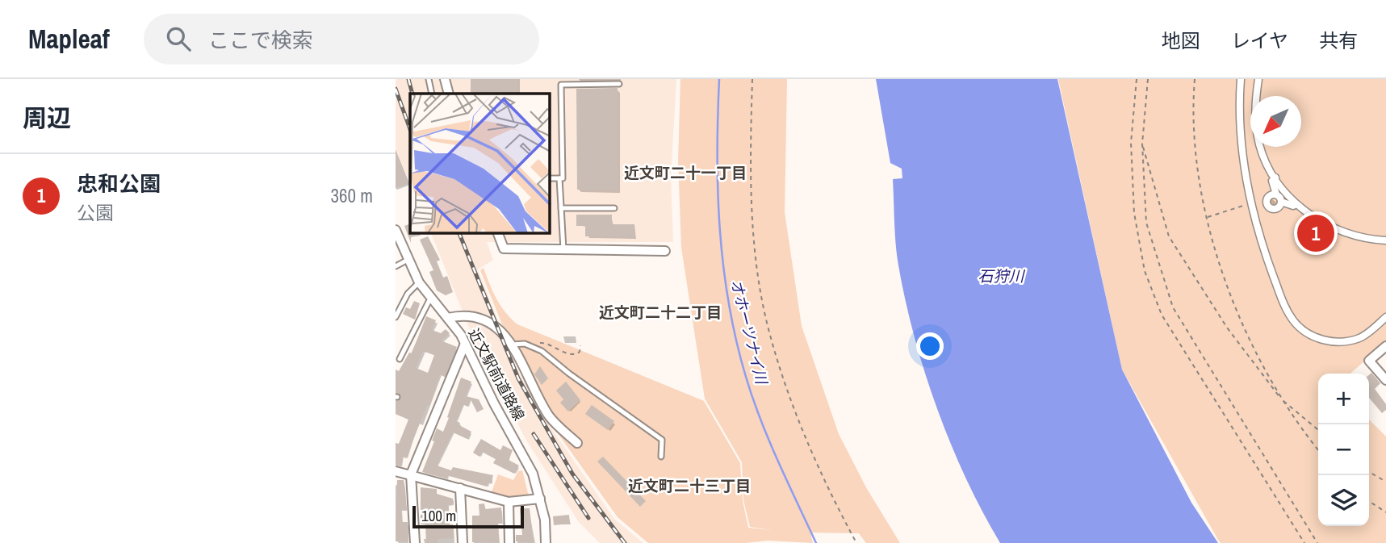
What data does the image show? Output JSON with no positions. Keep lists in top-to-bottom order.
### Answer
{
  "streets": {
    "street": ["近文駅前道路線"]
  },
  "districts": ["近文町二十一丁目", "近文町二十二丁目", "近文町二十三丁目"],
  "water": ["石狩川", "オホーツナイ川"],
  "scale_bar": "100 m",
  "north": "bottom left",
  "page": {
    "header": "Mapleaf",
    "search": "ここで検索",
    "nav": ["地図", "レイヤ", "共有"],
    "heading": "周辺",
    "list": [
      {
        "mark": "1",
        "name": "忠和公園",
        "note": "公園",
        "value": "360 m"
      }
    ],
    "pins": "1",
    "map_buttons": ["+", "−"],
    "scale": "100 m"
  }
}
